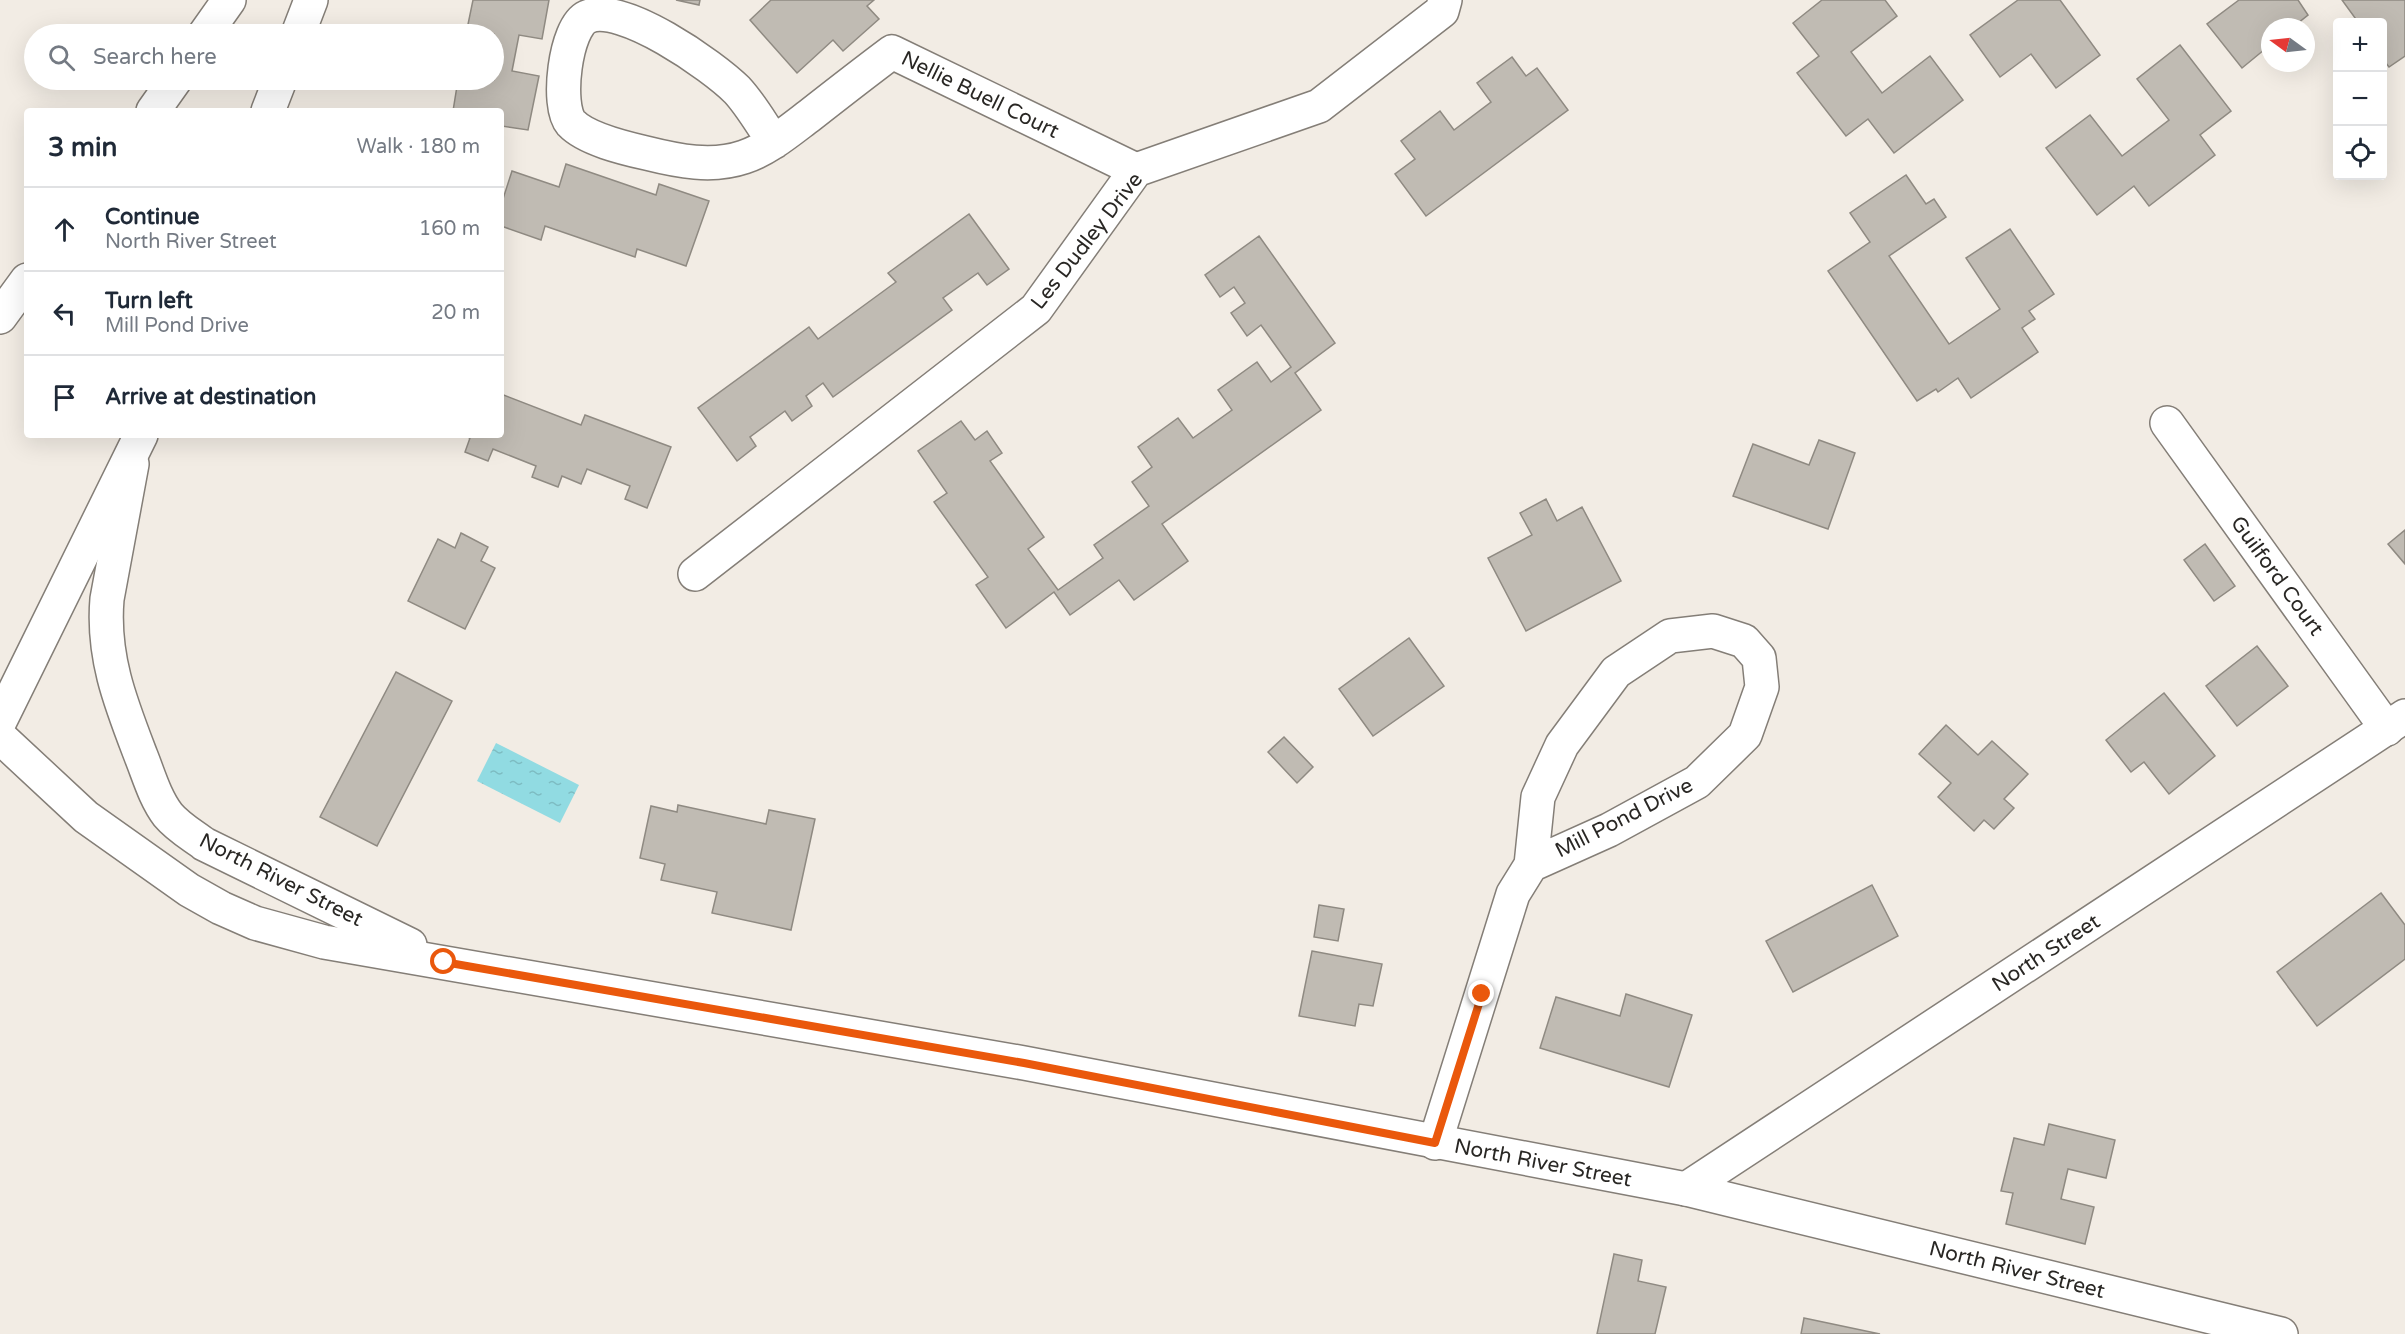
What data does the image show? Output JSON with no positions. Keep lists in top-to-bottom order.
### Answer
{
  "streets": {
    "street": [
      "Nellie Buell Court",
      "Les Dudley Drive",
      "Guilford Court",
      "Mill Pond Drive",
      "North River Street",
      "North Street"
    ]
  },
  "crossings": [
    ["Nellie Buell Court", "Les Dudley Drive"],
    ["Guilford Court", "North Street"],
    ["Mill Pond Drive", "North River Street"],
    ["North River Street", "North Street"]
  ],
  "north": "left",
  "page": {
    "map_buttons": ["+", "−"],
    "search": "Search here",
    "heading": ["3 min", "Walk · 180 m"],
    "list": [
      ["Continue", "North River Street", "160 m"],
      ["Turn left", "Mill Pond Drive", "20 m"],
      "Arrive at destination"
    ]
  }
}
